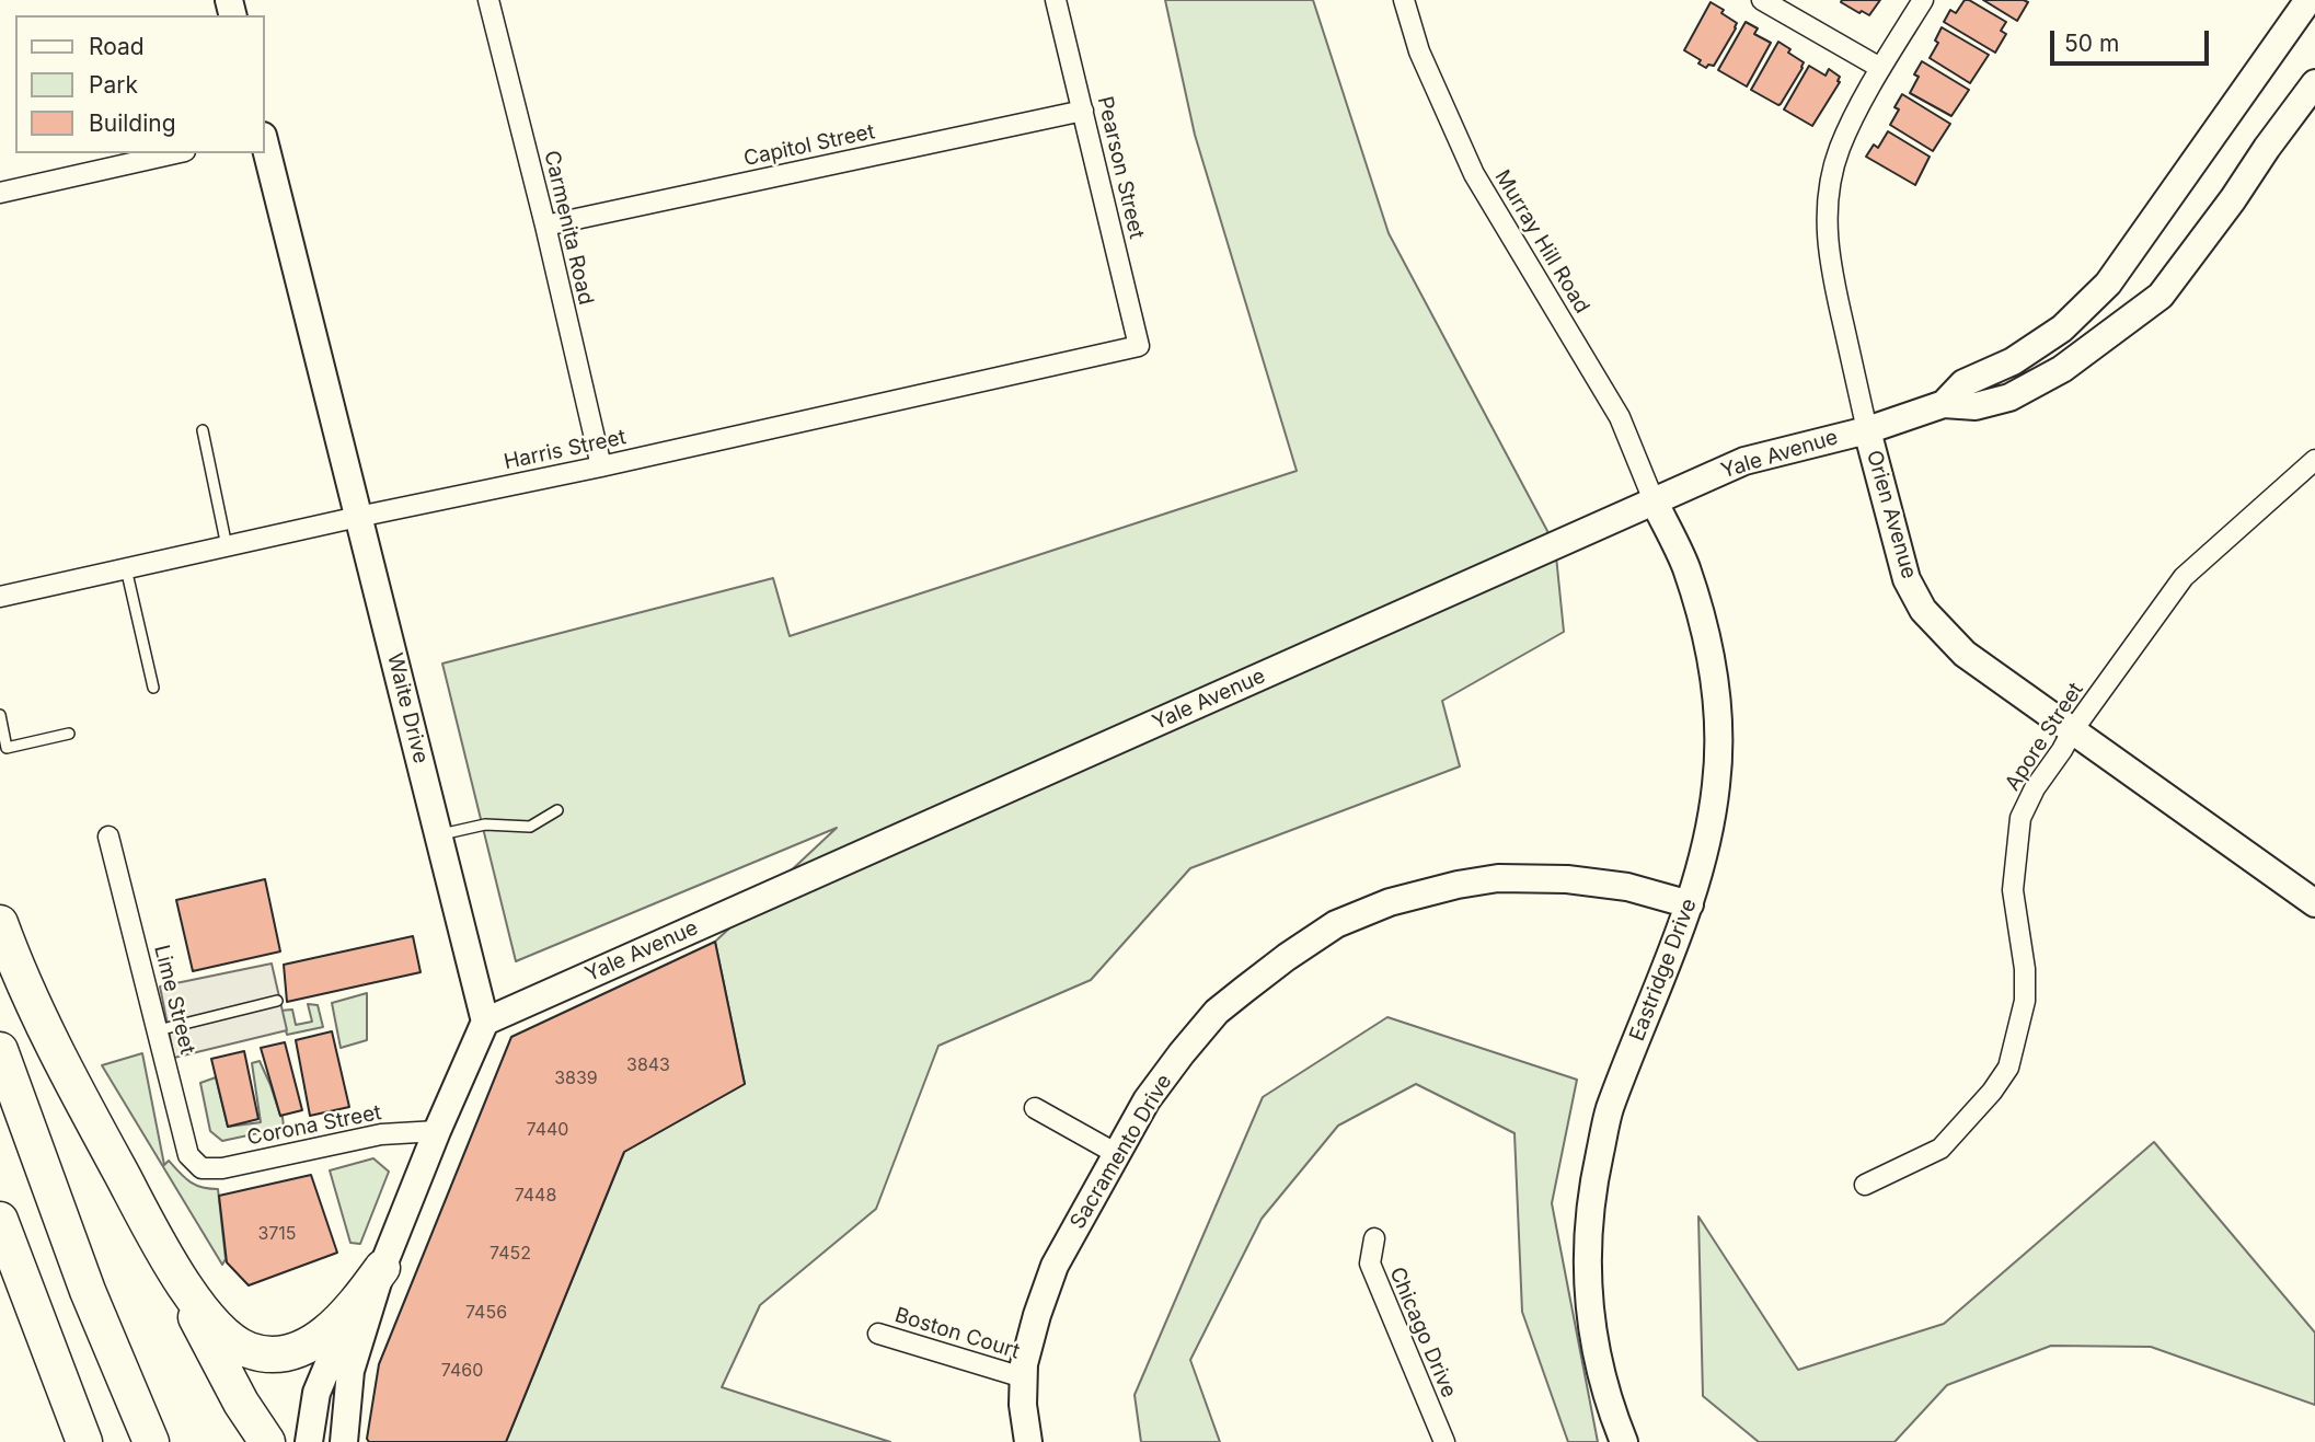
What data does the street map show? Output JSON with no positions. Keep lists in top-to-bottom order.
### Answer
{
  "streets": {
    "street": [
      "Capitol Street",
      "Pearson Street",
      "Carmenita Road",
      "Murray Hill Road",
      "Harris Street",
      "Yale Avenue",
      "Orien Avenue",
      "Waite Drive",
      "Apore Street",
      "Eastridge Drive",
      "Lime Street",
      "Corona Street",
      "Sacramento Drive",
      "Chicago Drive",
      "Boston Court"
    ]
  },
  "crossings": [
    ["Capitol Street", "Pearson Street"],
    ["Capitol Street", "Carmenita Road"],
    ["Pearson Street", "Harris Street"],
    ["Carmenita Road", "Harris Street"],
    ["Murray Hill Road", "Yale Avenue"],
    ["Murray Hill Road", "Eastridge Drive"],
    ["Harris Street", "Waite Drive"],
    ["Yale Avenue", "Orien Avenue"],
    ["Yale Avenue", "Waite Drive"],
    ["Yale Avenue", "Eastridge Drive"],
    ["Orien Avenue", "Apore Street"],
    ["Eastridge Drive", "Sacramento Drive"],
    ["Lime Street", "Corona Street"],
    ["Sacramento Drive", "Boston Court"]
  ],
  "house_numbers": [
    "3843",
    "3839",
    "7440",
    "7448",
    "3715",
    "7452",
    "7456",
    "7460"
  ],
  "legend": ["Road", "Park", "Building"],
  "scale_bar": "50 m"
}
